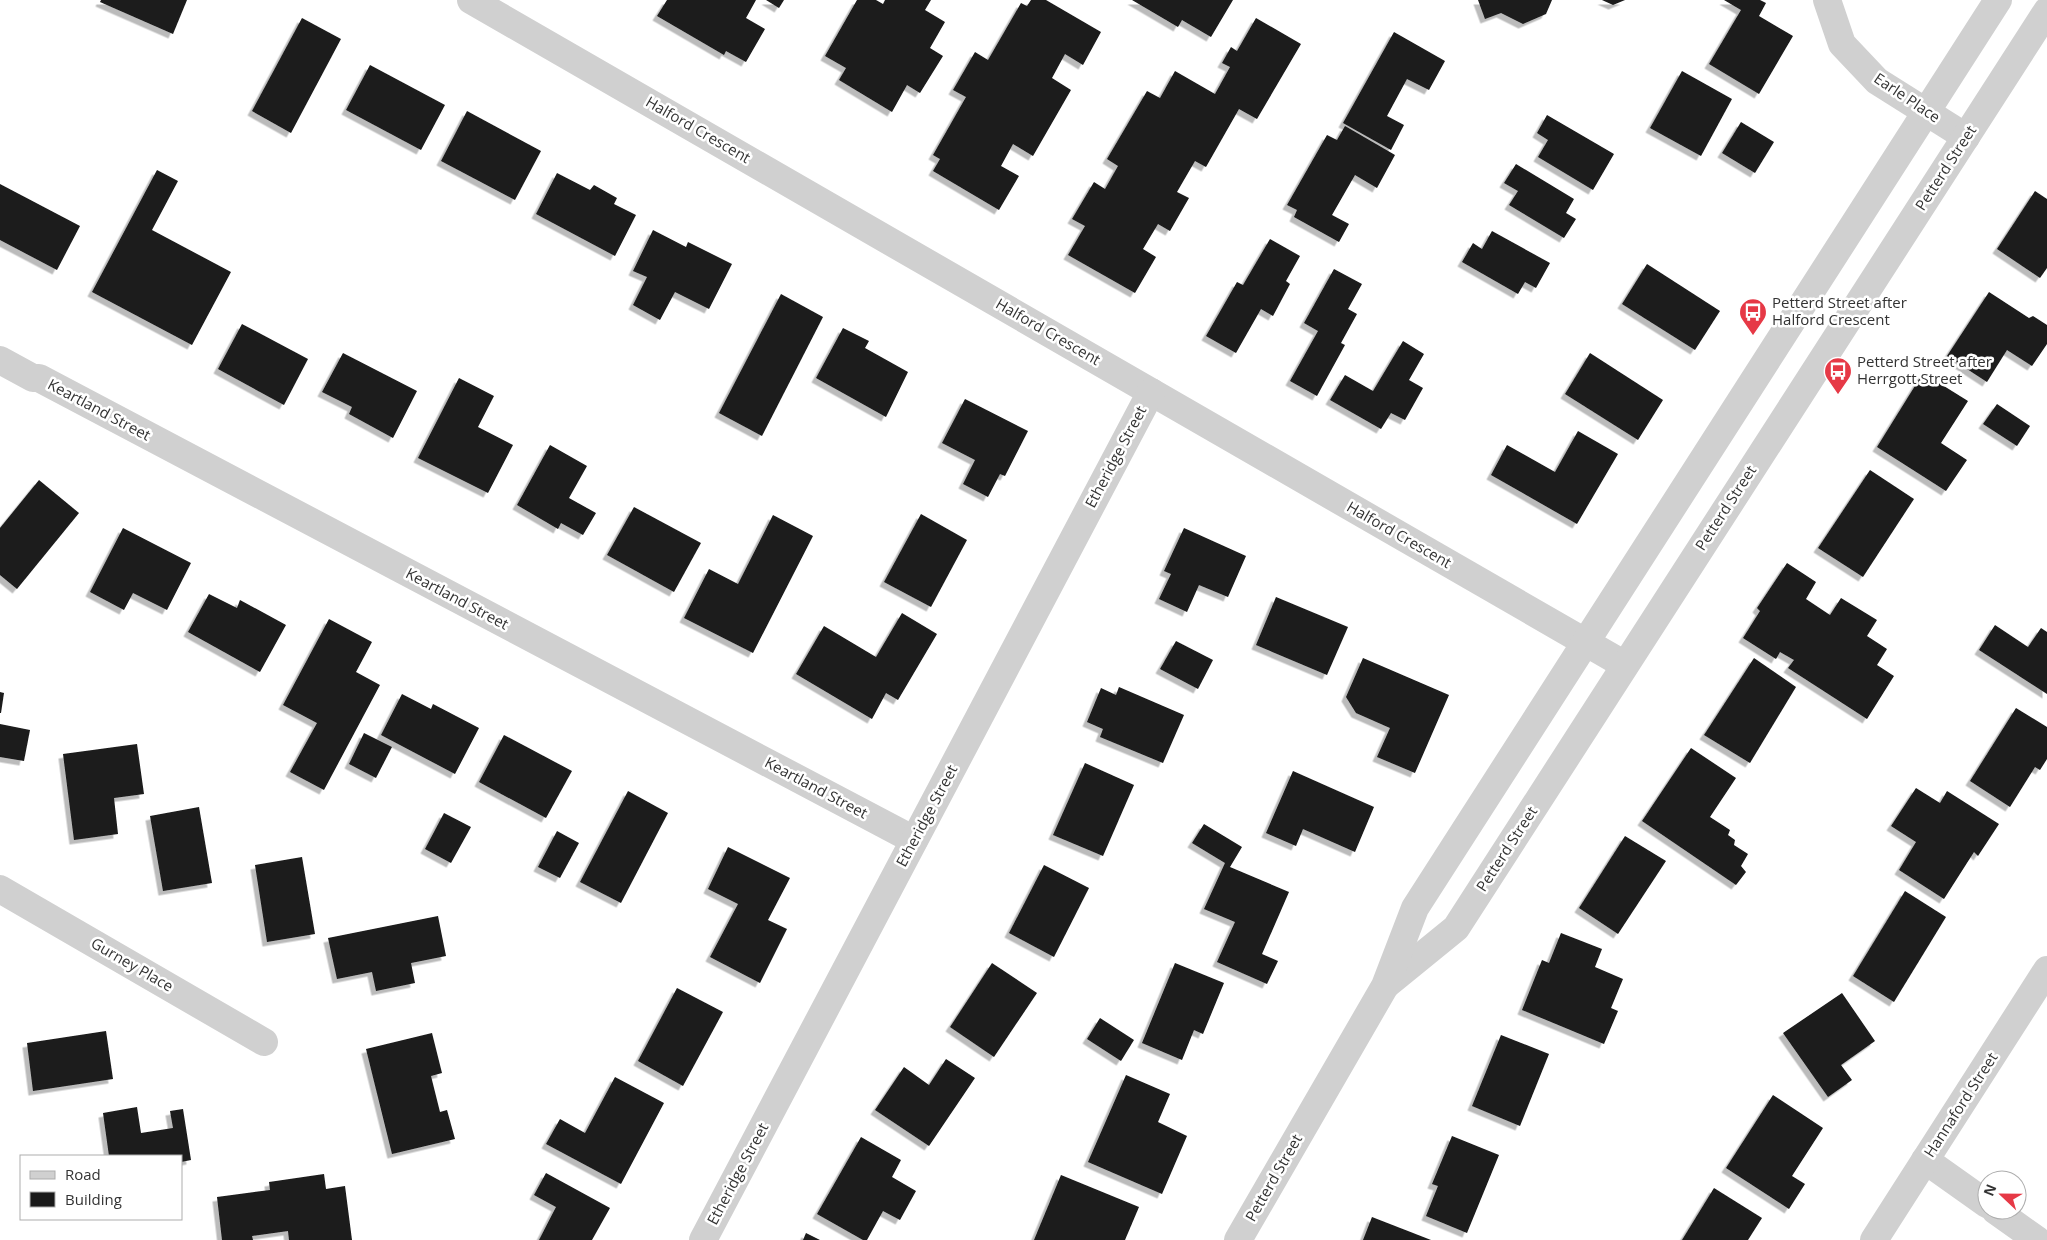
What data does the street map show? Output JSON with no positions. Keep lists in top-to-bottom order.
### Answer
{
  "streets": {
    "street": [
      "Earle Place",
      "Halford Crescent",
      "Petterd Street",
      "Keartland Street",
      "Etheridge Street",
      "Gurney Place",
      "Hannaford Street"
    ]
  },
  "crossings": [
    ["Earle Place", "Petterd Street"],
    ["Halford Crescent", "Petterd Street"],
    ["Halford Crescent", "Etheridge Street"],
    ["Keartland Street", "Etheridge Street"]
  ],
  "places": {
    "bus stop": ["Petterd Street after Halford Crescent", "Petterd Street after Herrgott Street"]
  },
  "legend": ["Road", "Building"],
  "north": "left"
}
